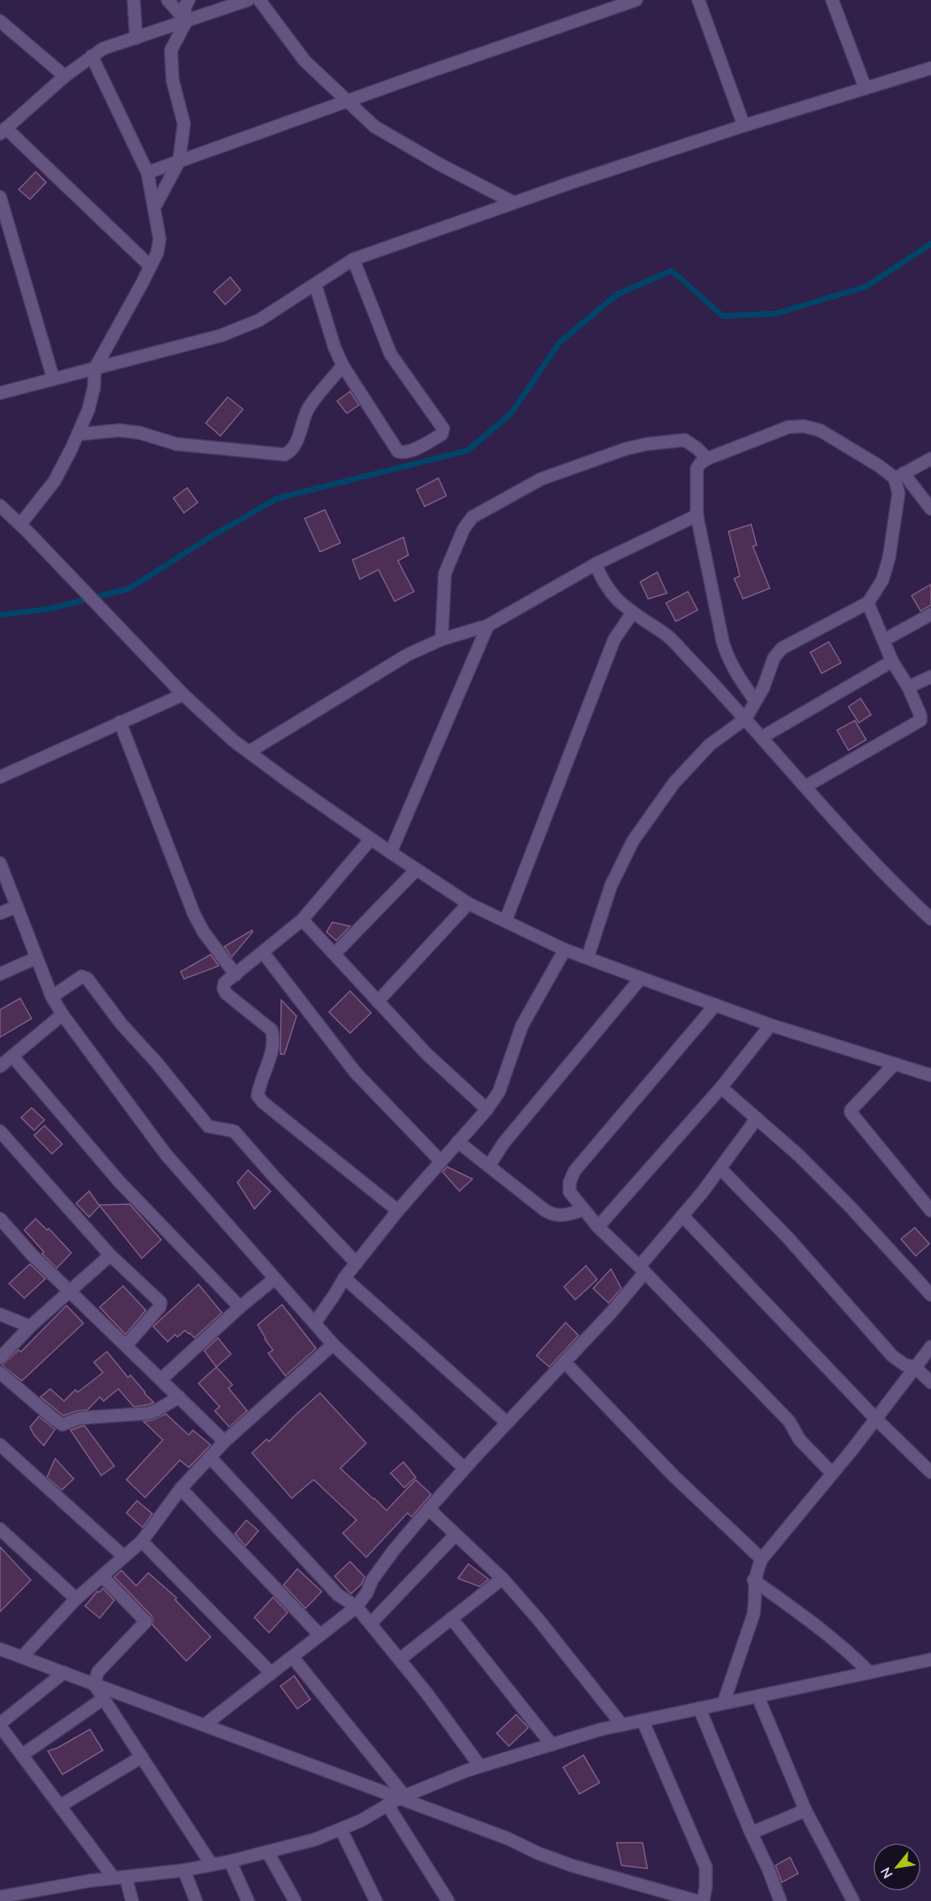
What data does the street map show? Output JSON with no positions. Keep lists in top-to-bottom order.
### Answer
{
  "north": "bottom left"
}
